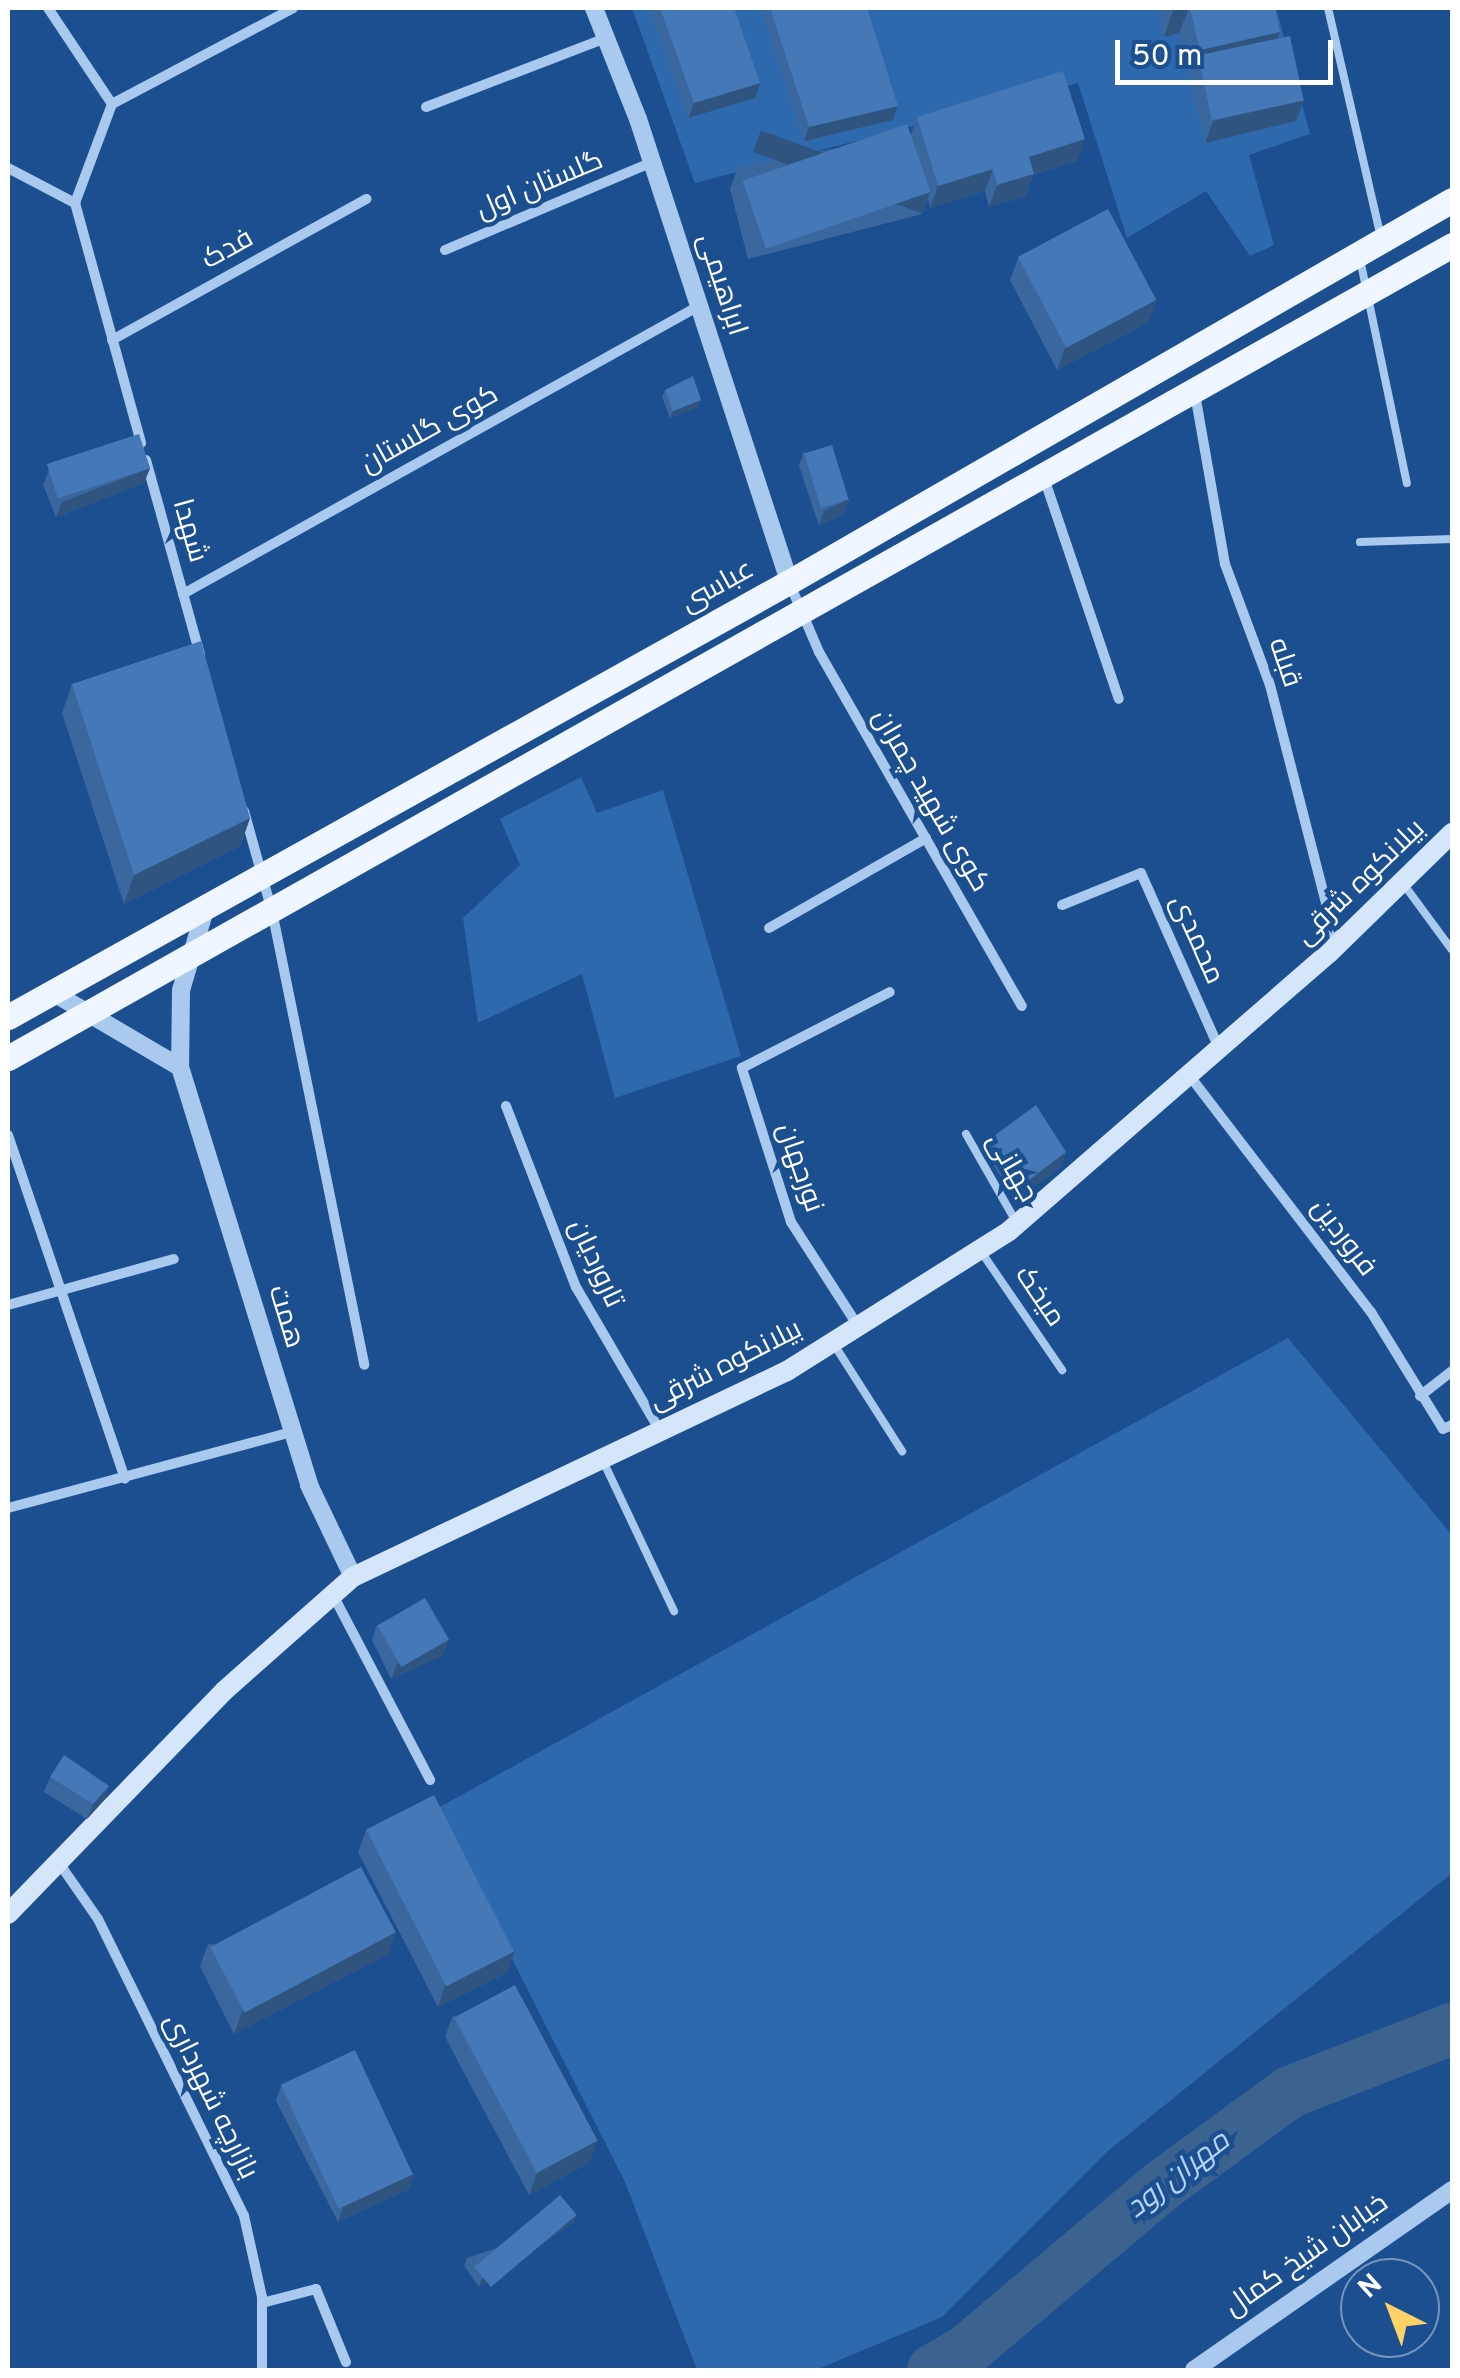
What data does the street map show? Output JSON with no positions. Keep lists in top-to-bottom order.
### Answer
{
  "streets": {
    "main road": ["عباسى", "بیلانکوه شرقی"],
    "street": [
      "گلستان اول",
      "فدک",
      "ابراهیمی",
      "کوی گلستان",
      "شهدا",
      "قبله",
      "کوی شهید چمران",
      "محمدی",
      "نورجهان",
      "فروردین",
      "تاروردیان",
      "همت",
      "بازارچه شهرداری",
      "خیابان شیخ کمال"
    ],
    "lane": ["جهانی", "میخک"]
  },
  "crossings": [
    ["گلستان اول", "ابراهیمی"],
    ["فدک", "شهدا"],
    ["ابراهیمی", "کوی گلستان"],
    ["ابراهیمی", "عباسى"],
    ["ابراهیمی", "کوی شهید چمران"],
    ["کوی گلستان", "شهدا"],
    ["عباسى", "کوی شهید چمران"],
    ["عباسى", "همت"],
    ["قبله", "بیلانکوه شرقی"],
    ["بیلانکوه شرقی", "محمدی"],
    ["بیلانکوه شرقی", "نورجهان"],
    ["بیلانکوه شرقی", "جهانی"],
    ["بیلانکوه شرقی", "فروردین"],
    ["بیلانکوه شرقی", "تاروردیان"],
    ["بیلانکوه شرقی", "میخک"],
    ["بیلانکوه شرقی", "همت"],
    ["بیلانکوه شرقی", "بازارچه شهرداری"]
  ],
  "water": ["مهران رود"],
  "scale_bar": "50 m",
  "north": "top left"
}
